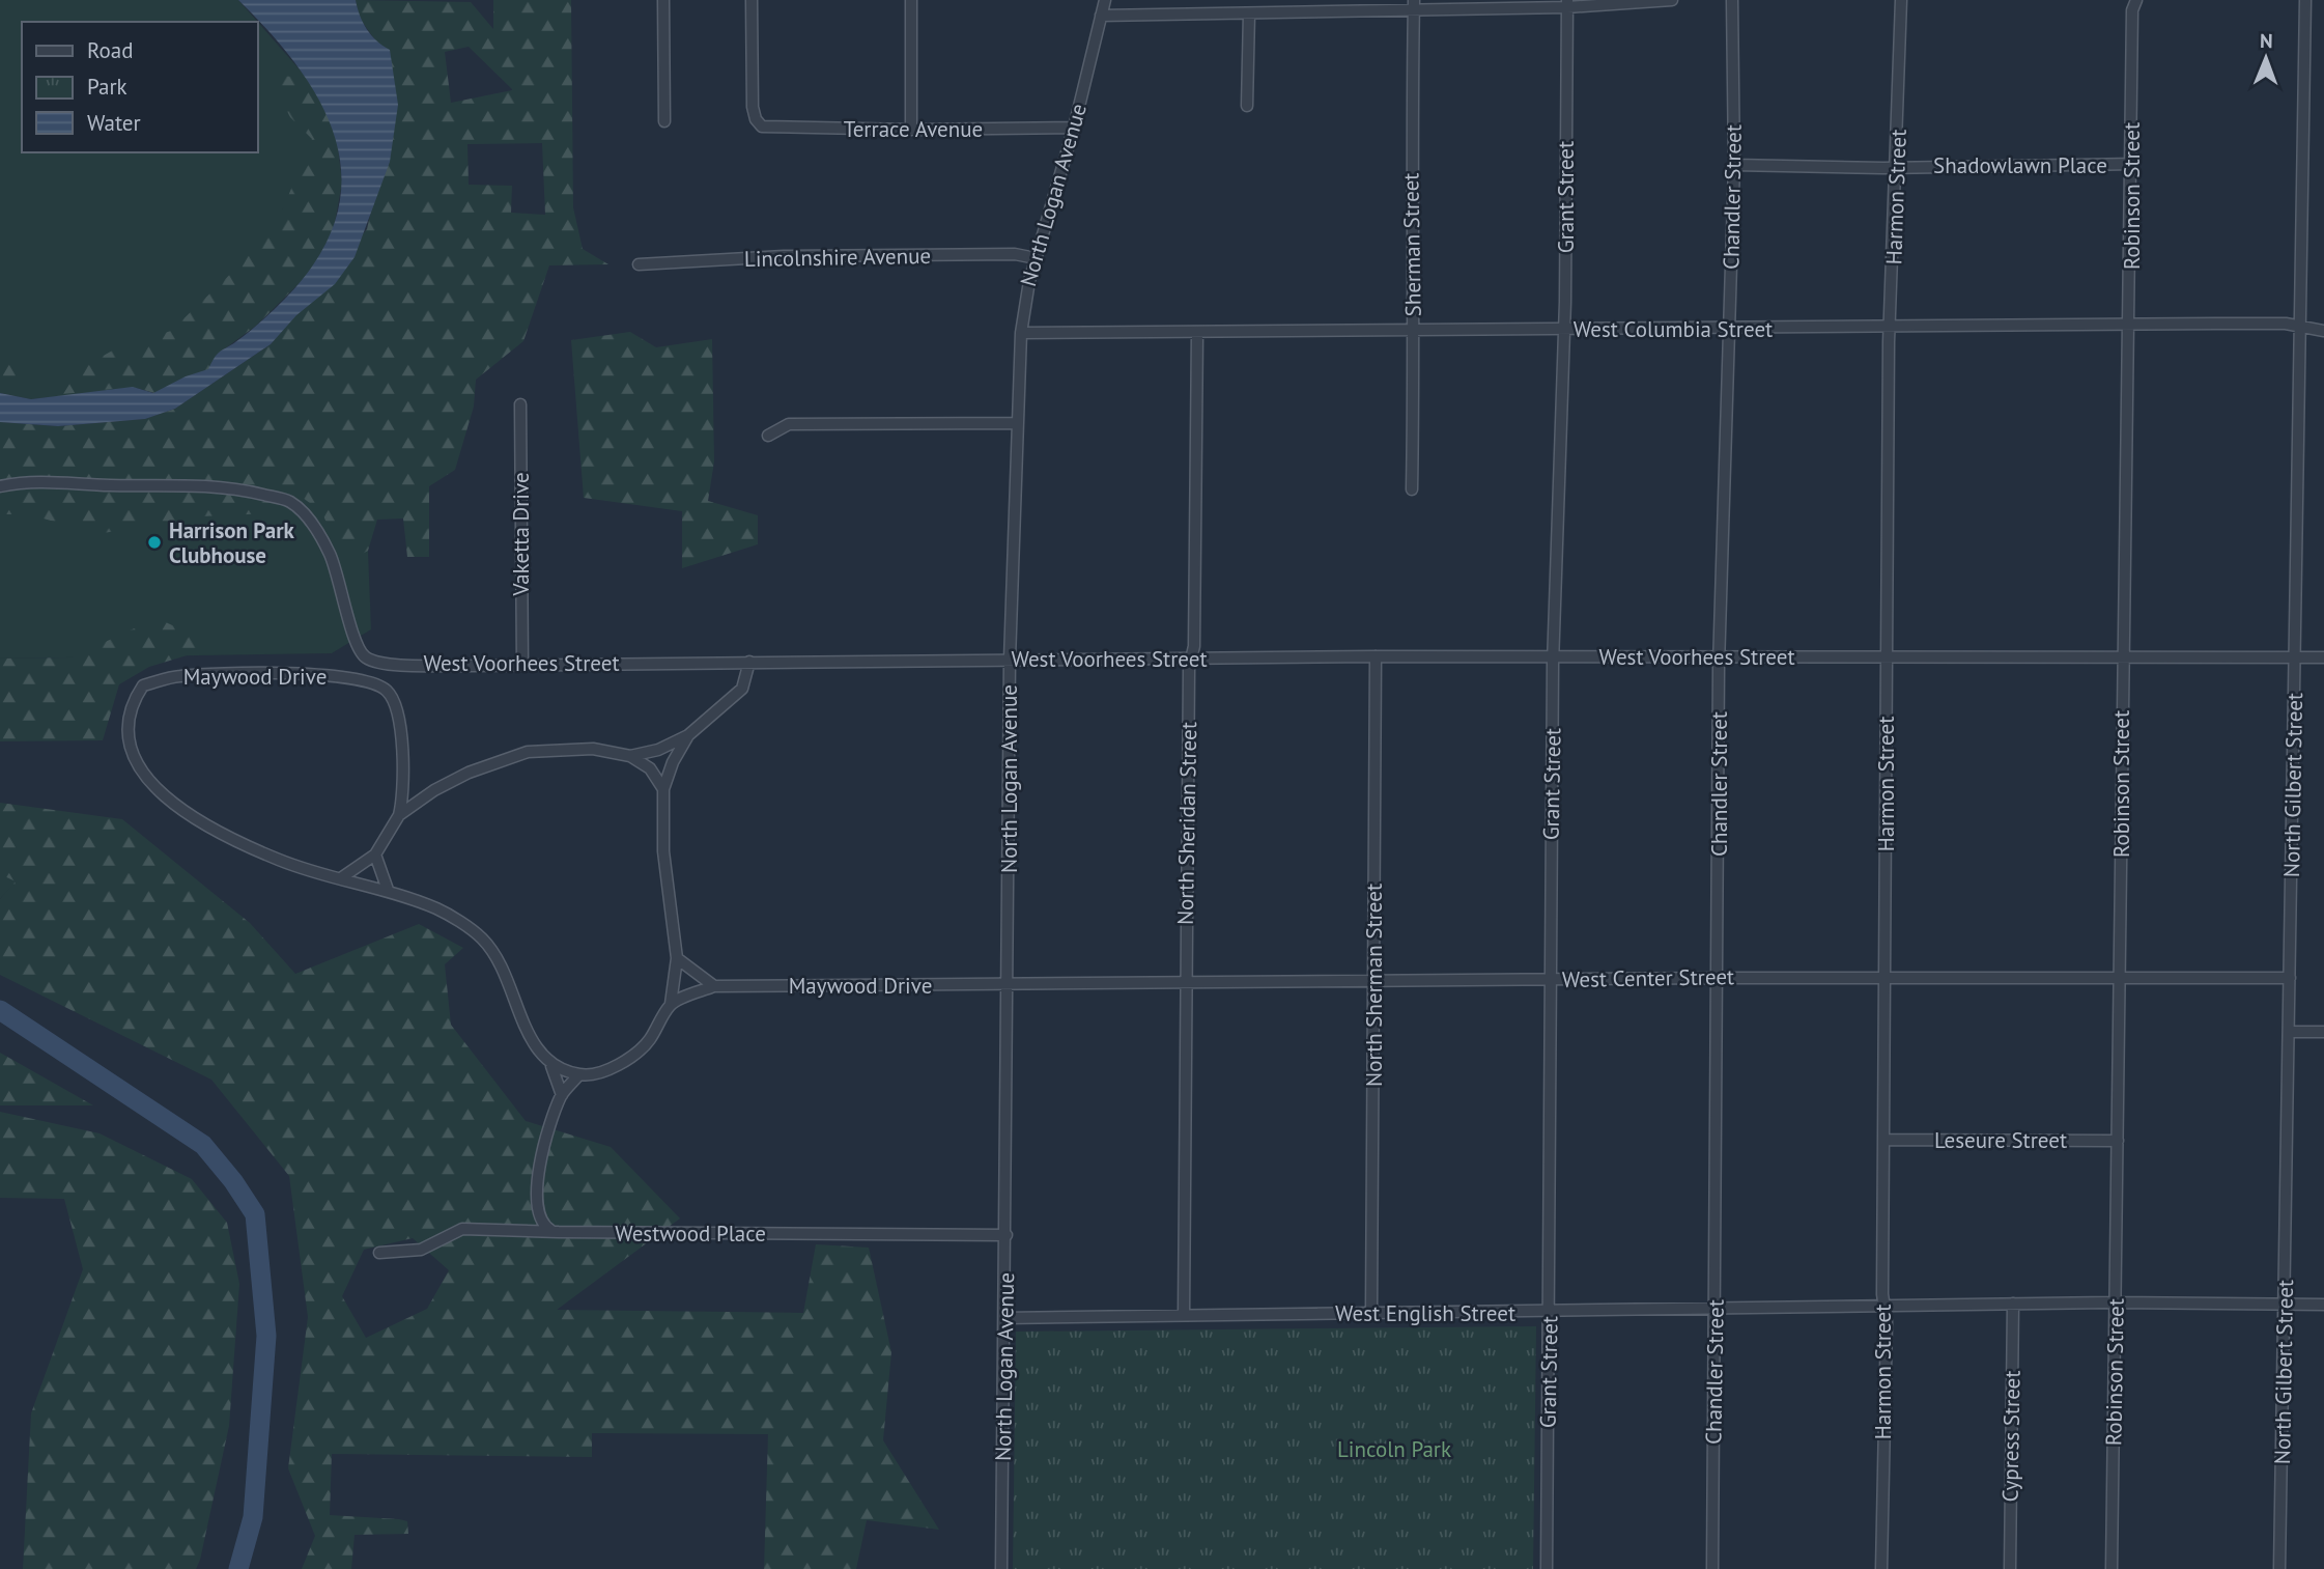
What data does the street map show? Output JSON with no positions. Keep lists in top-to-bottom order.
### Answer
{
  "streets": {
    "street": [
      "Terrace Avenue",
      "Shadowlawn Place",
      "North Logan Avenue",
      "Robinson Street",
      "Grant Street",
      "Chandler Street",
      "Harmon Street",
      "Sherman Street",
      "Lincolnshire Avenue",
      "West Columbia Street",
      "Vaketta Drive",
      "West Voorhees Street",
      "Maywood Drive",
      "North Gilbert Street",
      "North Sheridan Street",
      "West Center Street",
      "North Sherman Street",
      "Leseure Street",
      "Westwood Place",
      "West English Street",
      "Cypress Street"
    ]
  },
  "crossings": [
    ["Terrace Avenue", "North Logan Avenue"],
    ["Shadowlawn Place", "Robinson Street"],
    ["Shadowlawn Place", "Chandler Street"],
    ["Shadowlawn Place", "Harmon Street"],
    ["North Logan Avenue", "Lincolnshire Avenue"],
    ["North Logan Avenue", "West Columbia Street"],
    ["North Logan Avenue", "West Voorhees Street"],
    ["North Logan Avenue", "Maywood Drive"],
    ["North Logan Avenue", "West Center Street"],
    ["North Logan Avenue", "Westwood Place"],
    ["North Logan Avenue", "West English Street"],
    ["Robinson Street", "West Columbia Street"],
    ["Robinson Street", "West Voorhees Street"],
    ["Robinson Street", "West Center Street"],
    ["Robinson Street", "Leseure Street"],
    ["Robinson Street", "West English Street"],
    ["Grant Street", "West Columbia Street"],
    ["Grant Street", "West Voorhees Street"],
    ["Grant Street", "West Center Street"],
    ["Grant Street", "West English Street"],
    ["Chandler Street", "West Columbia Street"],
    ["Chandler Street", "West Voorhees Street"],
    ["Chandler Street", "West Center Street"],
    ["Chandler Street", "West English Street"],
    ["Harmon Street", "West Columbia Street"],
    ["Harmon Street", "West Voorhees Street"],
    ["Harmon Street", "West Center Street"],
    ["Harmon Street", "Leseure Street"],
    ["Harmon Street", "West English Street"],
    ["Sherman Street", "West Columbia Street"],
    ["West Columbia Street", "North Gilbert Street"],
    ["West Columbia Street", "North Sheridan Street"],
    ["Vaketta Drive", "West Voorhees Street"],
    ["West Voorhees Street", "Maywood Drive"],
    ["West Voorhees Street", "North Gilbert Street"],
    ["West Voorhees Street", "North Sheridan Street"],
    ["West Voorhees Street", "North Sherman Street"],
    ["Maywood Drive", "West Center Street"],
    ["North Gilbert Street", "West Center Street"],
    ["North Gilbert Street", "West English Street"],
    ["North Sheridan Street", "West Center Street"],
    ["North Sheridan Street", "West English Street"],
    ["West Center Street", "North Sherman Street"],
    ["North Sherman Street", "West English Street"],
    ["West English Street", "Cypress Street"]
  ],
  "parks": ["Lincoln Park"],
  "places": ["Harrison Park Clubhouse"],
  "legend": ["Road", "Park", "Water"],
  "north": "top"
}
